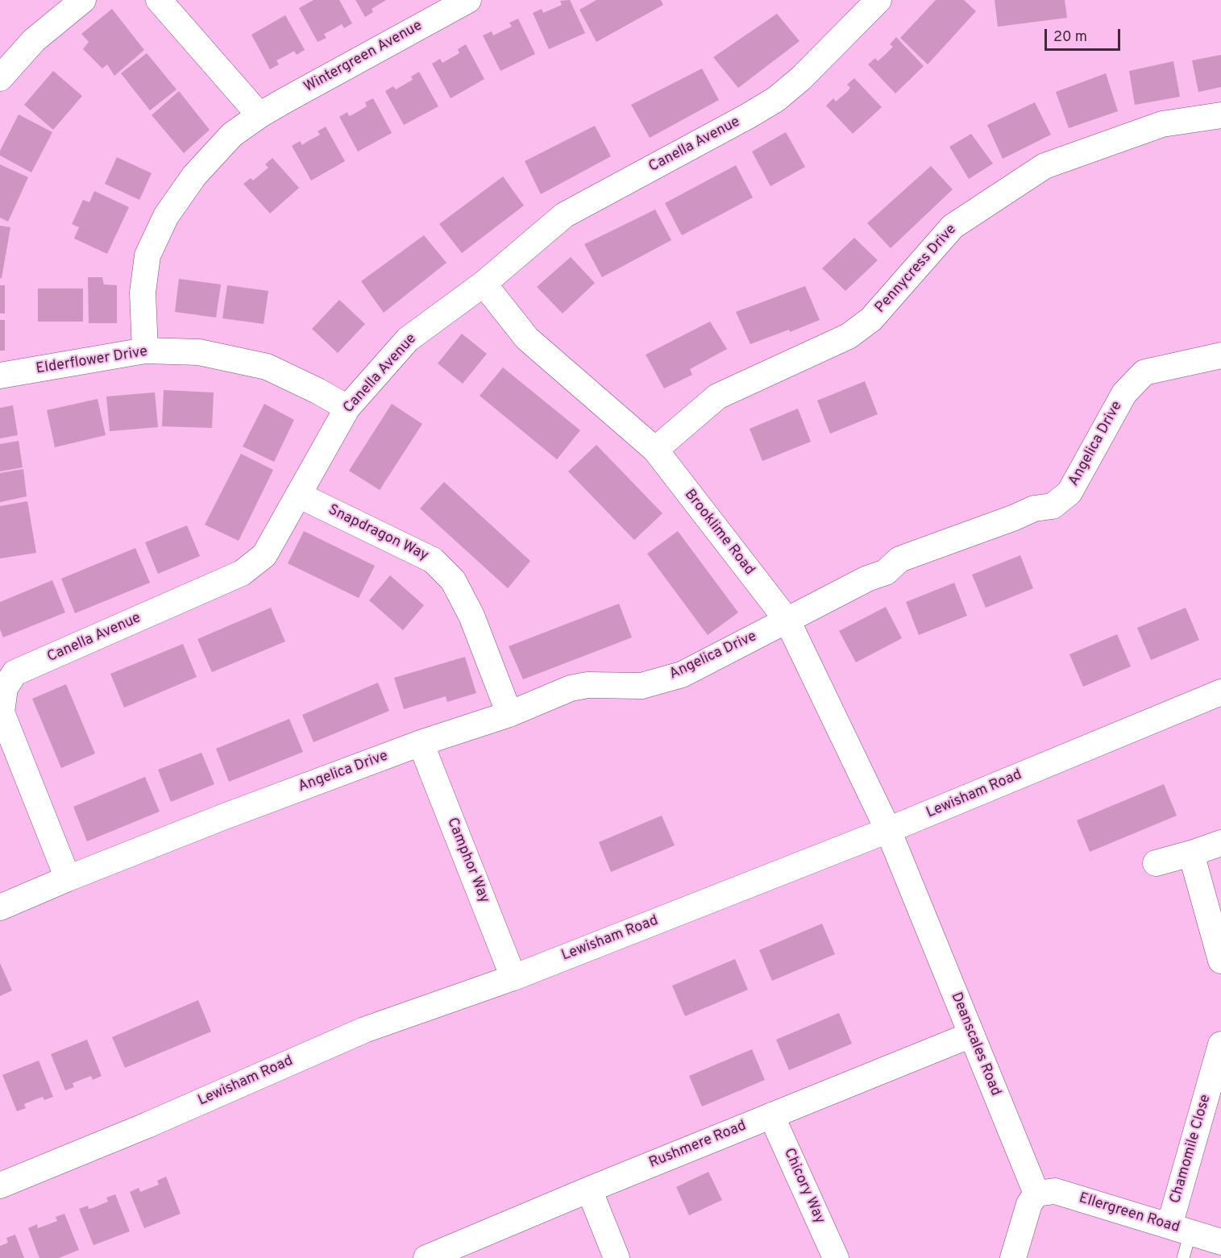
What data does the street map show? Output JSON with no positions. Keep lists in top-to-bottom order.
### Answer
{
  "streets": {
    "street": [
      "Wintergreen Avenue",
      "Canella Avenue",
      "Pennycress Drive",
      "Elderflower Drive",
      "Angelica Drive",
      "Brooklime Road",
      "Snapdragon Way",
      "Lewisham Road",
      "Camphor Way",
      "Deanscales Road",
      "Rushmere Road",
      "Chamomile Close",
      "Chicory Way",
      "Ellergreen Road"
    ]
  },
  "crossings": [
    ["Wintergreen Avenue", "Elderflower Drive"],
    ["Canella Avenue", "Elderflower Drive"],
    ["Canella Avenue", "Angelica Drive"],
    ["Canella Avenue", "Brooklime Road"],
    ["Canella Avenue", "Snapdragon Way"],
    ["Pennycress Drive", "Brooklime Road"],
    ["Angelica Drive", "Brooklime Road"],
    ["Angelica Drive", "Snapdragon Way"],
    ["Angelica Drive", "Camphor Way"],
    ["Brooklime Road", "Lewisham Road"],
    ["Brooklime Road", "Deanscales Road"],
    ["Lewisham Road", "Camphor Way"],
    ["Lewisham Road", "Deanscales Road"],
    ["Deanscales Road", "Rushmere Road"],
    ["Deanscales Road", "Ellergreen Road"],
    ["Rushmere Road", "Chicory Way"],
    ["Chamomile Close", "Ellergreen Road"]
  ],
  "scale_bar": "20 m"
}
